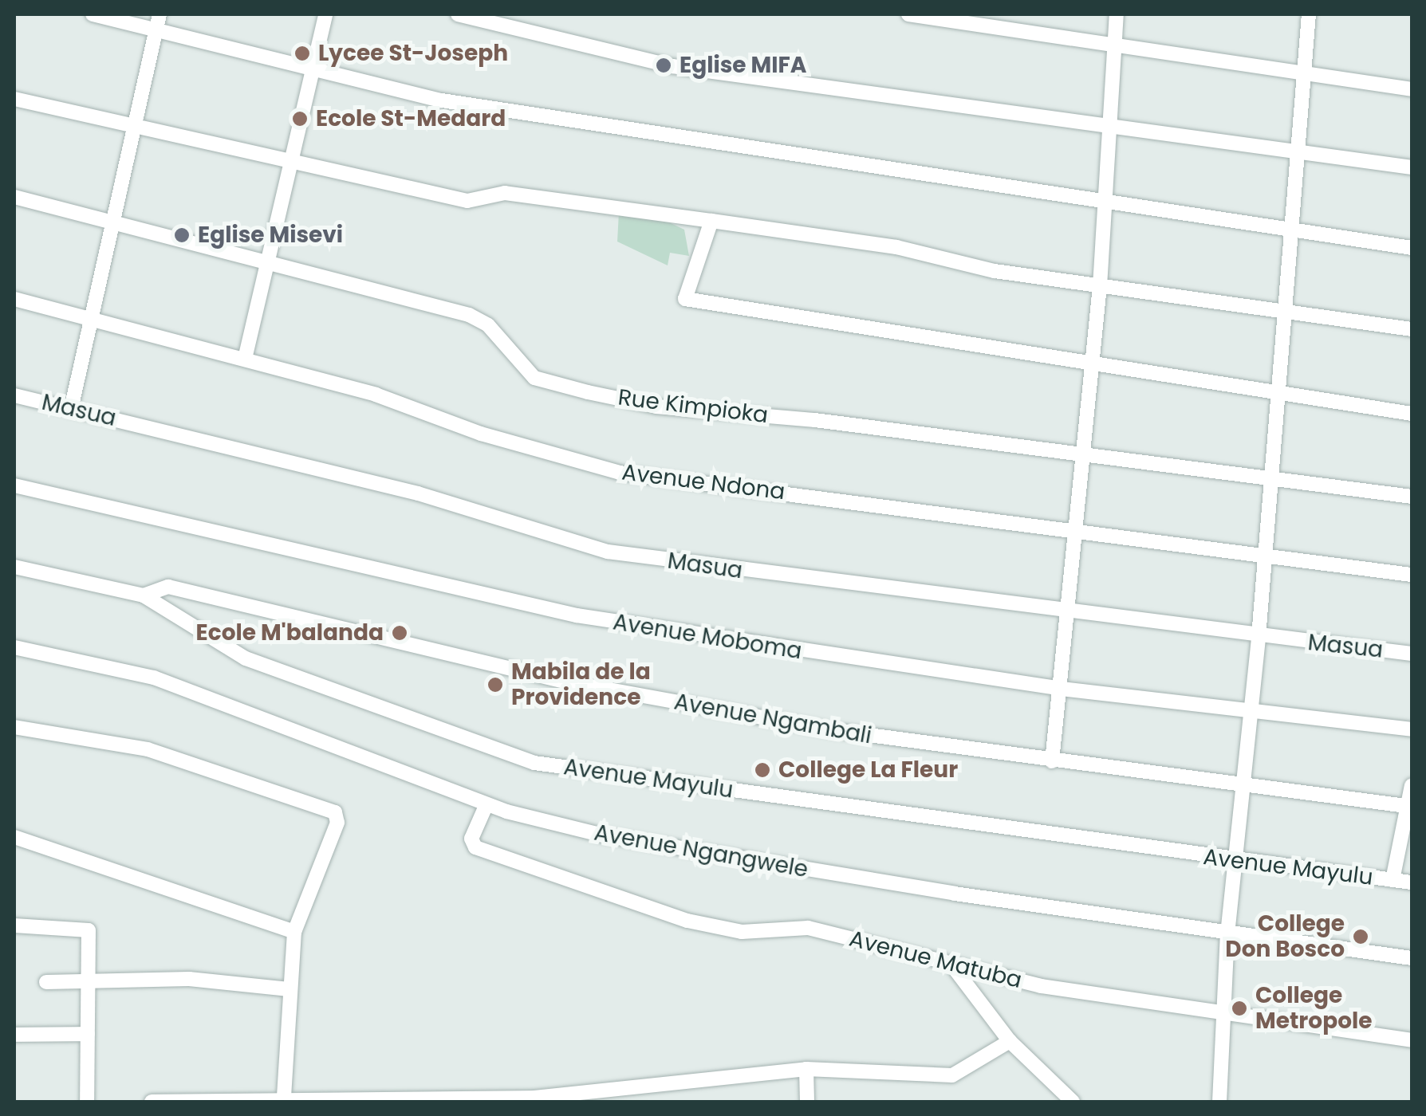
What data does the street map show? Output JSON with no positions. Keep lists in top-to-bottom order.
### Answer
{
  "streets": {
    "street": [
      "Rue Kimpioka",
      "Masua",
      "Avenue Ndona",
      "Avenue Moboma",
      "Avenue Ngambali",
      "Avenue Mayulu",
      "Avenue Ngangwele",
      "Avenue Matuba"
    ]
  },
  "crossings": [
    ["Avenue Ngambali", "Avenue Mayulu"],
    ["Avenue Ngangwele", "Avenue Matuba"]
  ],
  "places": [
    "Lycee St-Joseph",
    "Eglise MIFA",
    "Ecole St-Medard",
    "Eglise Misevi",
    "Ecole M'balanda",
    "Mabila de la Providence",
    "College La Fleur",
    "College Don Bosco",
    "College Metropole"
  ]
}
